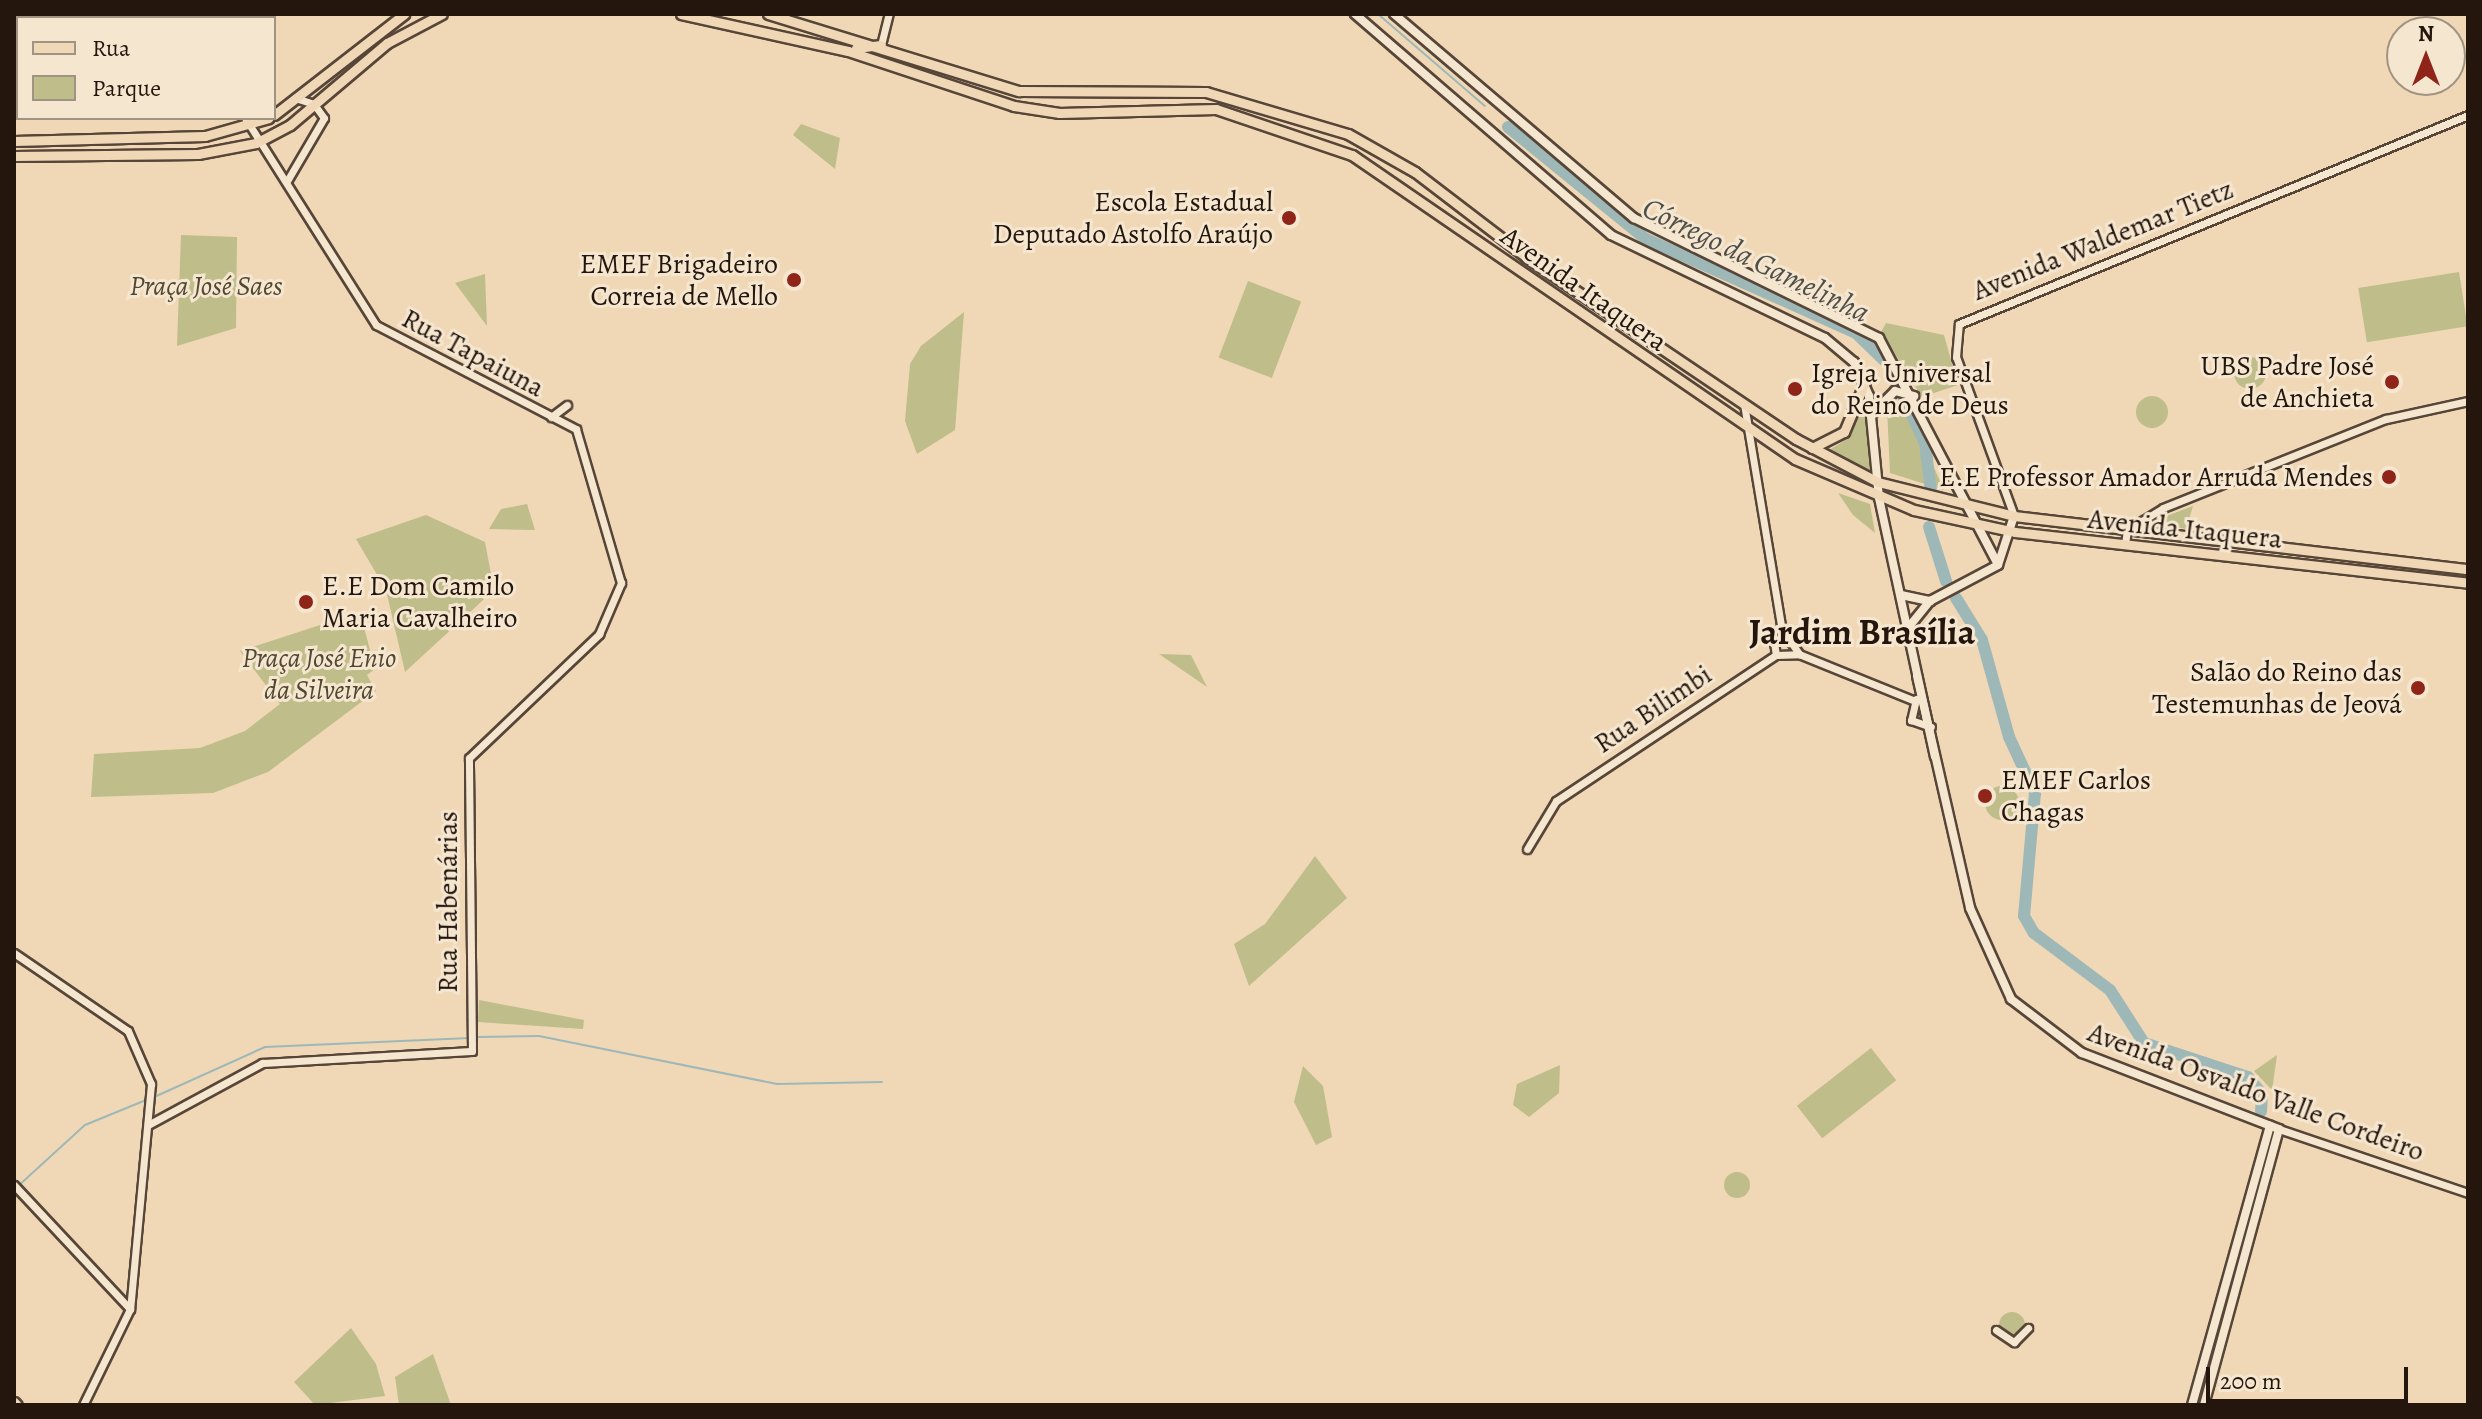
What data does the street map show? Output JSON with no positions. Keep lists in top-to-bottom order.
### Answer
{
  "streets": {
    "main road": ["Avenida Waldemar Tietz", "Avenida Itaquera", "Avenida Osvaldo Valle Cordeiro"],
    "street": ["Rua Tapaiuna", "Rua Bilimbi", "Rua Habenárias"]
  },
  "crossings": [
    ["Avenida Waldemar Tietz", "Avenida Itaquera"],
    ["Avenida Itaquera", "Avenida Osvaldo Valle Cordeiro"],
    ["Rua Tapaiuna", "Rua Habenárias"]
  ],
  "districts": ["Jardim Brasília"],
  "water": ["Córrego da Gamelinha"],
  "parks": ["Praça José Saes", "Praça José Enio da Silveira"],
  "places": [
    "Escola Estadual Deputado Astolfo Araújo",
    "EMEF Brigadeiro Correia de Mello",
    "UBS Padre José de Anchieta",
    "Igreja Universal do Reino de Deus",
    "E.E Professor Amador Arruda Mendes",
    "E.E Dom Camilo Maria Cavalheiro",
    "Salão do Reino das Testemunhas de Jeová",
    "EMEF Carlos Chagas"
  ],
  "legend": ["Rua", "Parque"],
  "scale_bar": "200 m",
  "north": "top"
}
